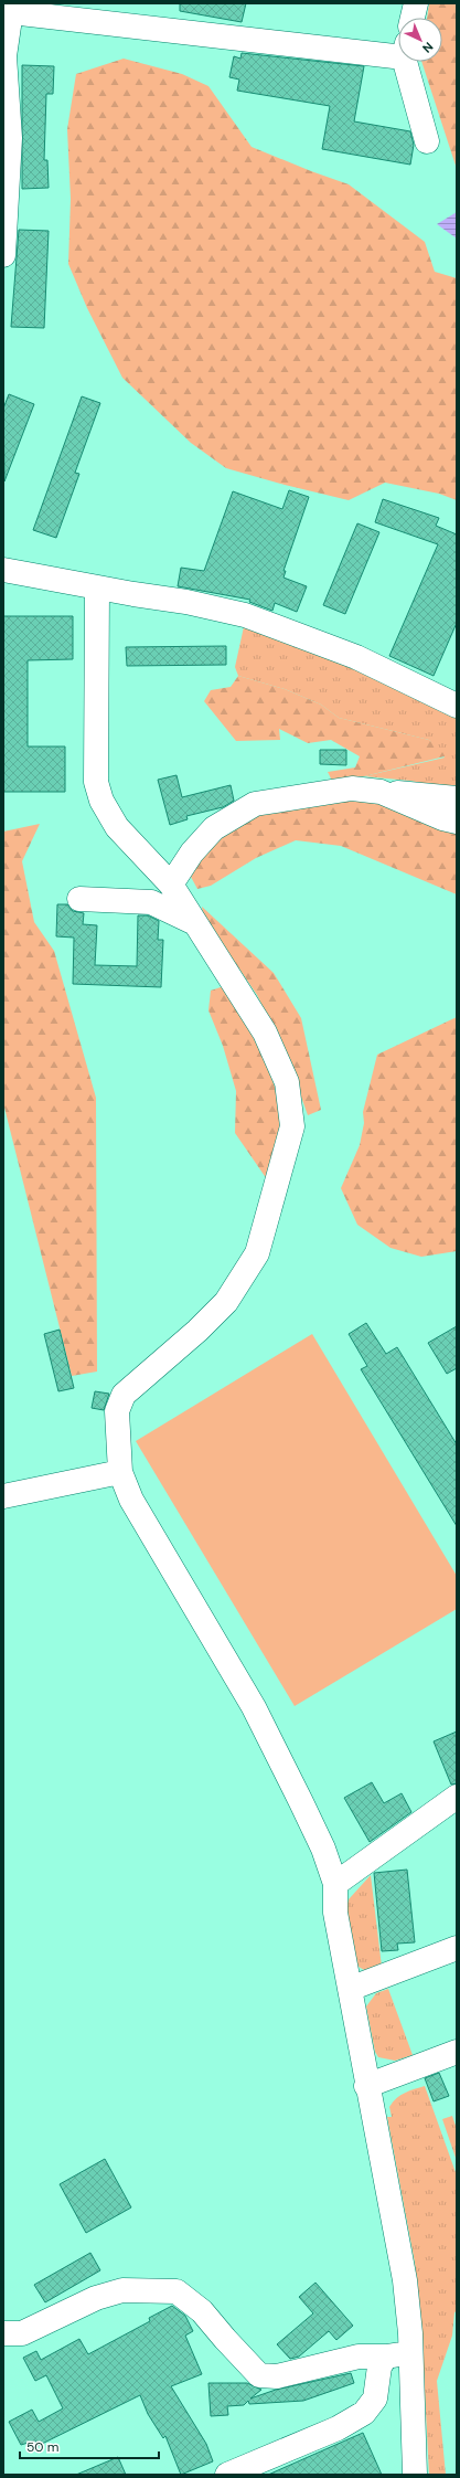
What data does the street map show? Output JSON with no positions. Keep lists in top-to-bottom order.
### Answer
{
  "scale_bar": "50 m",
  "north": "bottom right"
}
